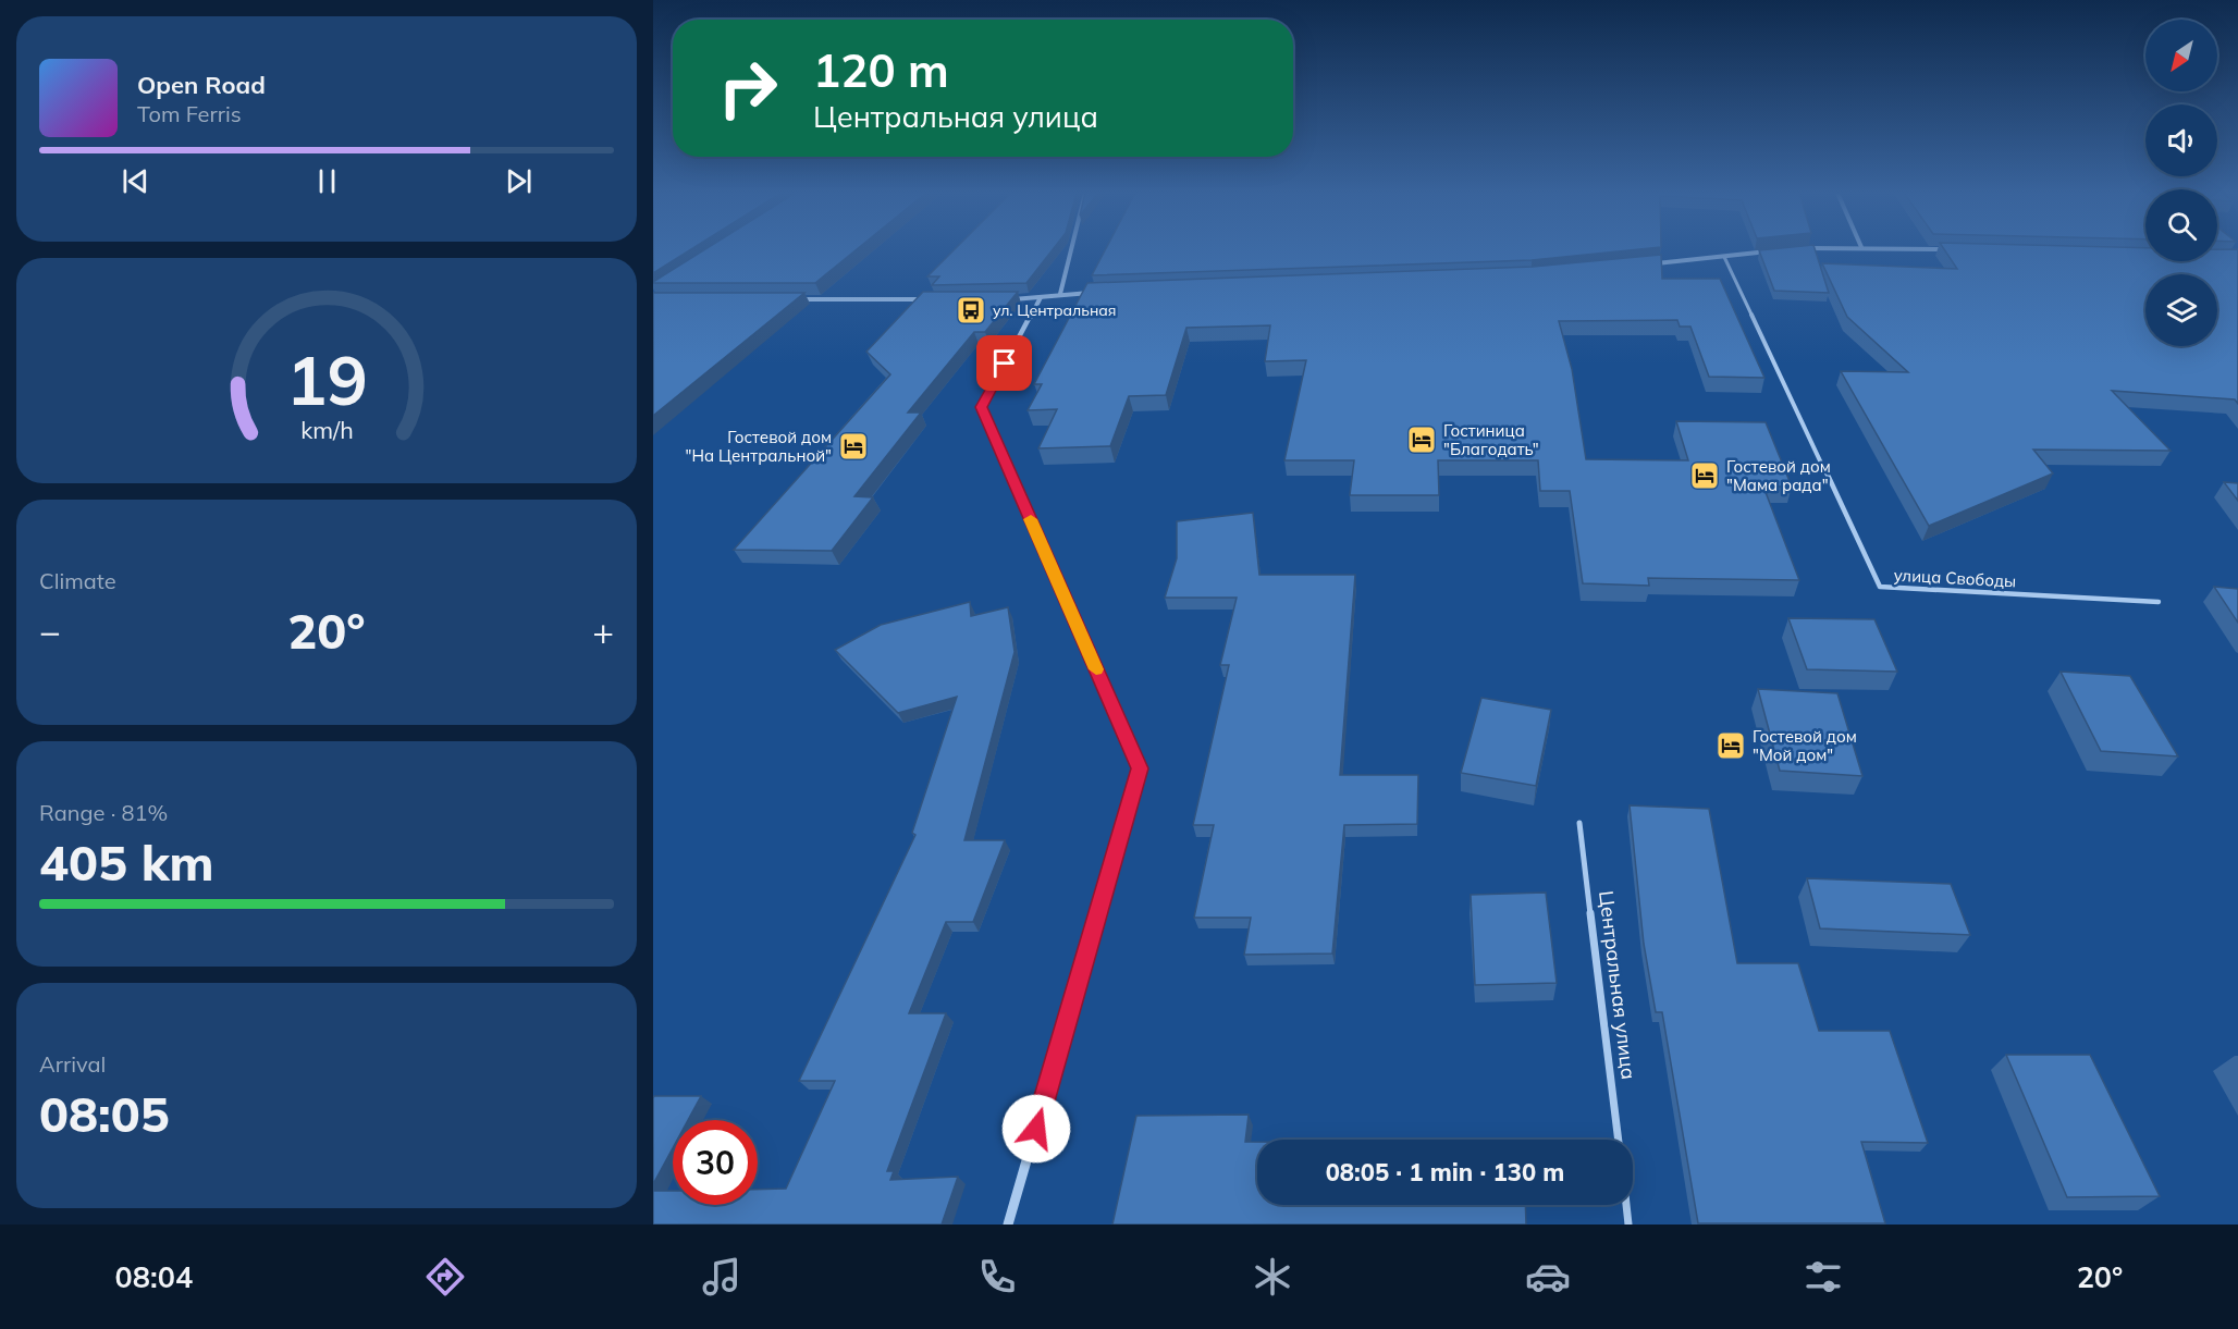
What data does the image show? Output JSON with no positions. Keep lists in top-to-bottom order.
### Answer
{
  "streets": {
    "lane": ["улица Свободы", "Центральная улица"]
  },
  "places": {
    "bus stop": ["ул. Центральная"],
    "hotel": [
      "Гостиница \"Благодать\"",
      "Гостевой дом \"На Центральной\"",
      "Гостевой дом \"Мама рада\"",
      "Гостевой дом \"Мой дом\""
    ]
  },
  "north": "bottom left",
  "page": {
    "turn": ["120 m", "Центральная улица"],
    "song": ["Open Road", "Tom Ferris"],
    "tile": [
      "Climate",
      ["Range · 81%", "405 km"],
      ["Arrival", "08:05"]
    ],
    "heat": ["−", "20°", "+"],
    "limit": "30",
    "trip": "08:05 · 1 min · 130 m",
    "tabs": ["08:04", "20°"],
    "gauge": ["19", "km/h"]
  }
}
